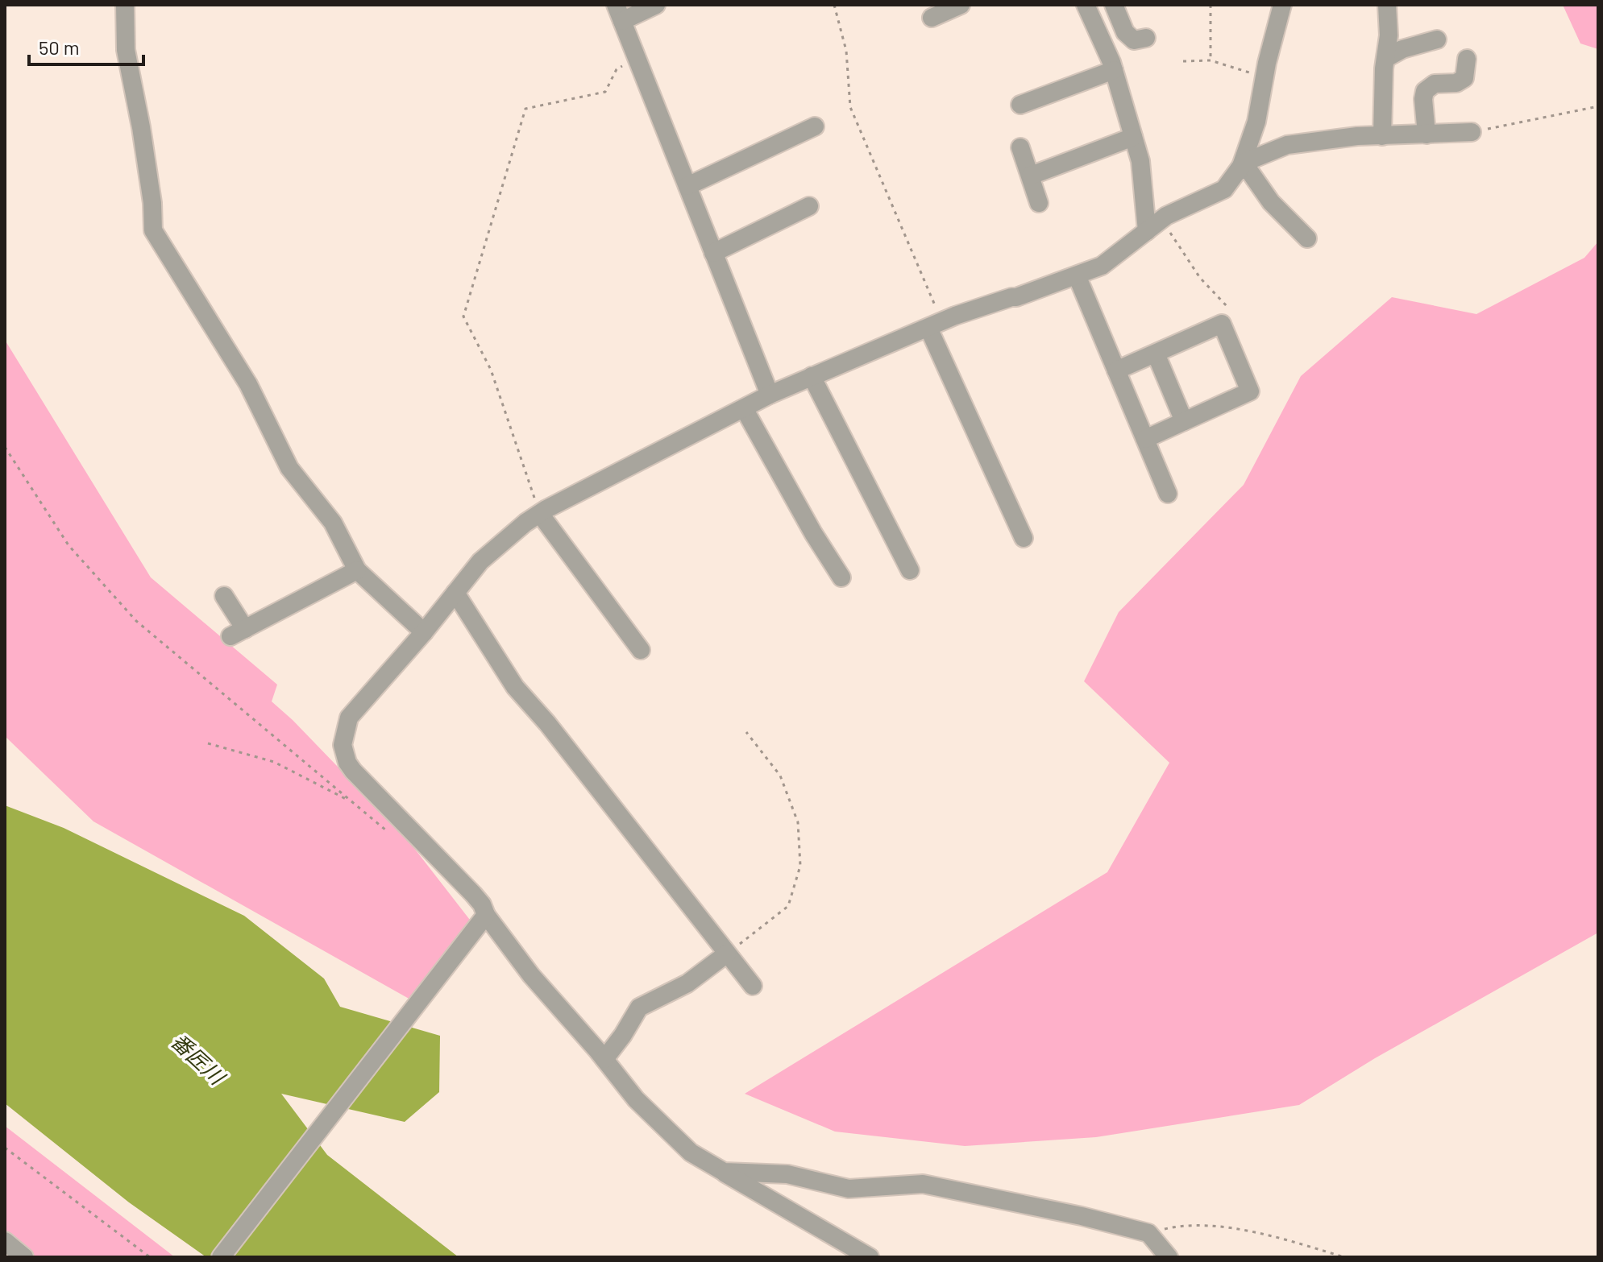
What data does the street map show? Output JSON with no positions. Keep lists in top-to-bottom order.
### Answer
{
  "water": ["番匠川"],
  "scale_bar": "50 m"
}
